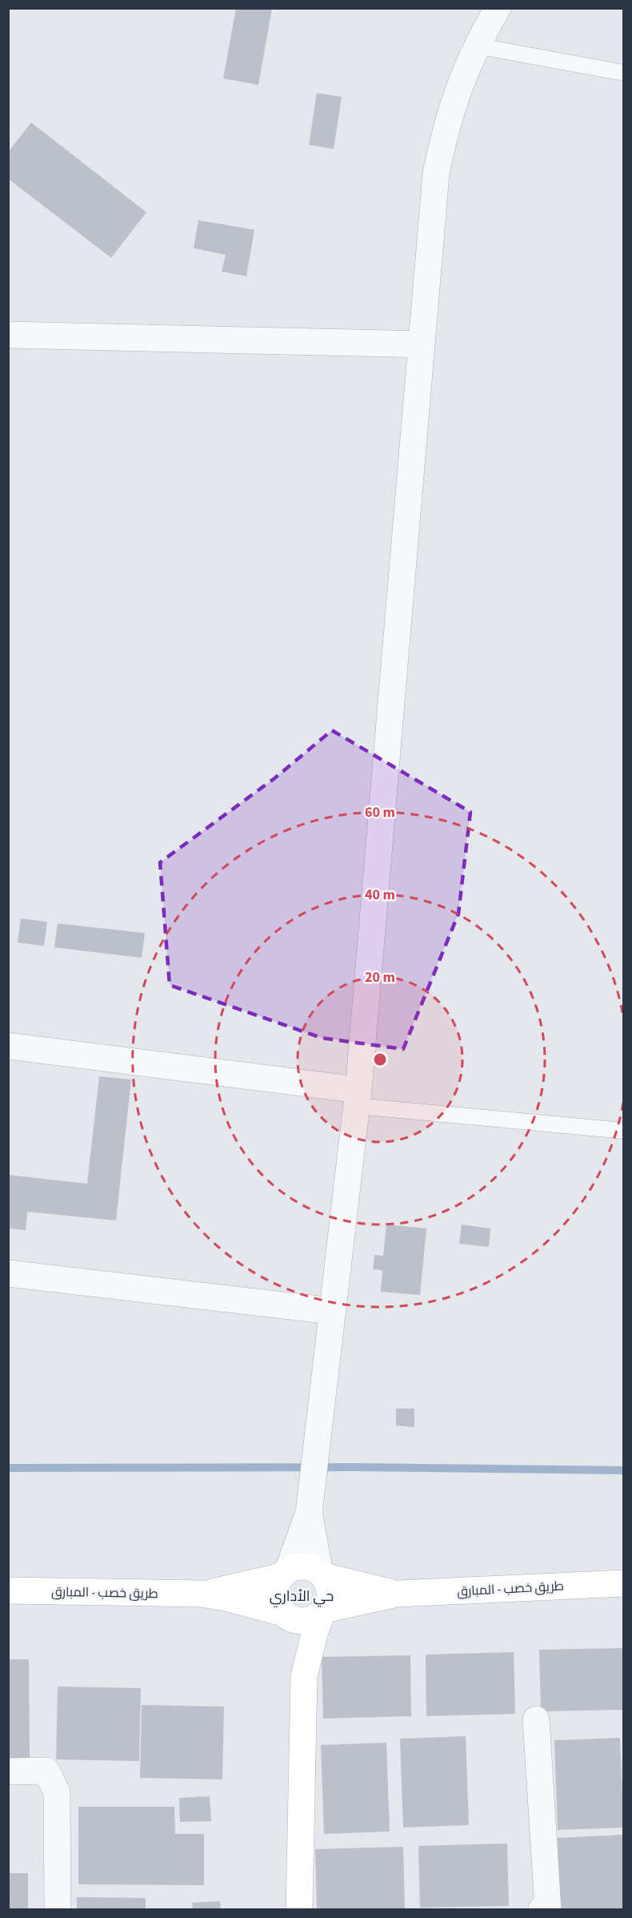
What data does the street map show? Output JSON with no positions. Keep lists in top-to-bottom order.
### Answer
{
  "streets": {
    "main road": ["طريق خصب - المبارق"]
  },
  "districts": ["حي الأداري"],
  "rings": ["60 m", "40 m", "20 m"]
}
